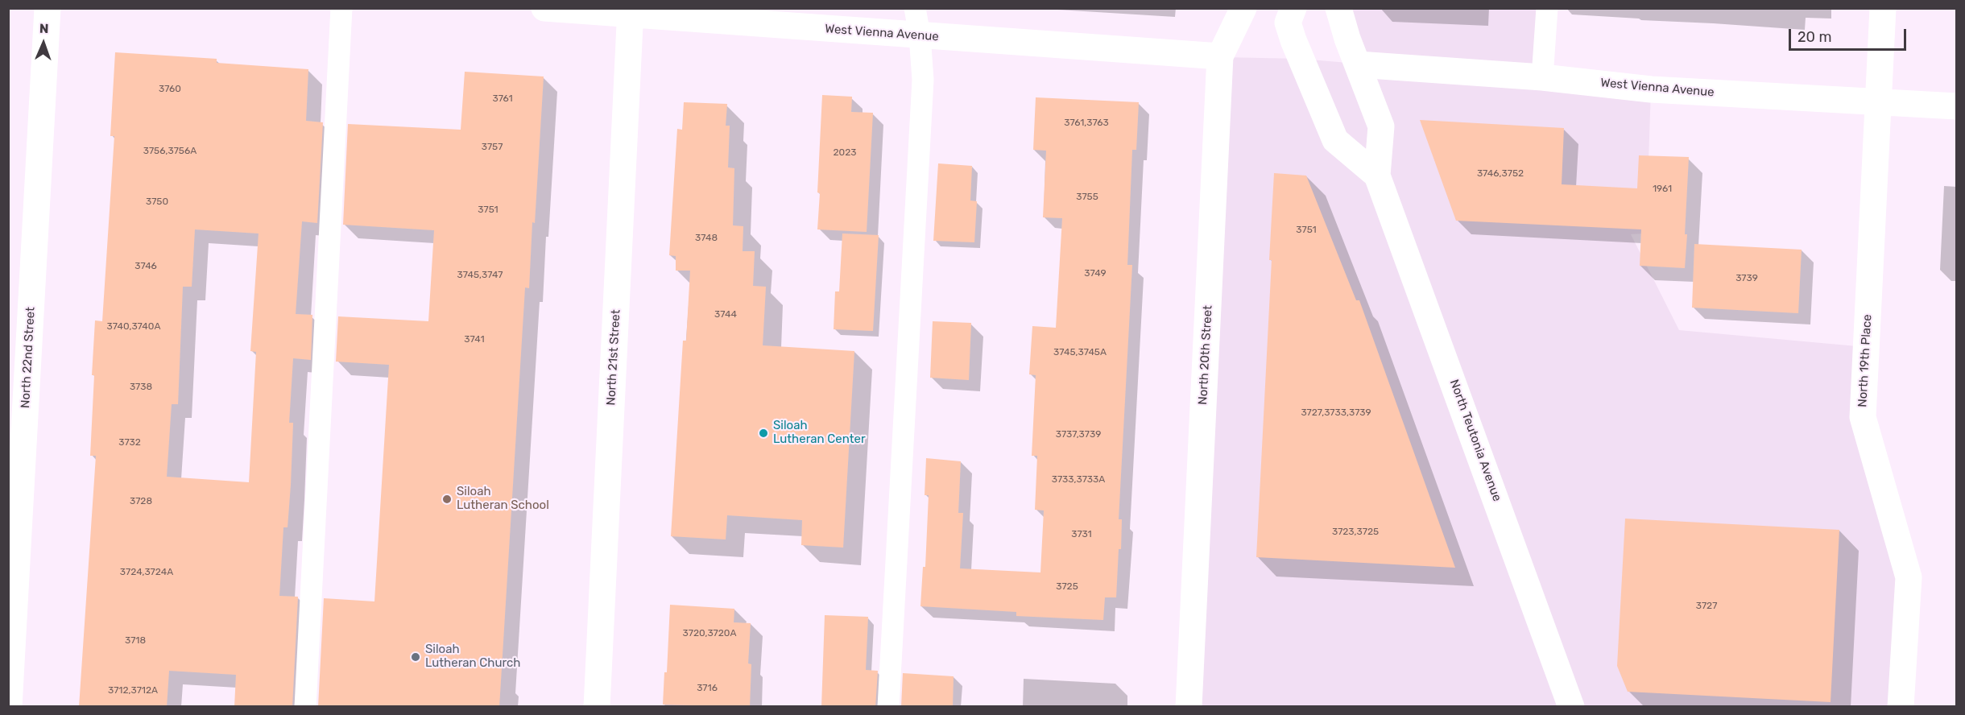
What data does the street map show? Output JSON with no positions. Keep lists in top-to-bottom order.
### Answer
{
  "streets": {
    "street": [
      "West Vienna Avenue",
      "North 20th Street",
      "North 22nd Street",
      "North 21st Street",
      "North 19th Place",
      "North Teutonia Avenue"
    ]
  },
  "crossings": [
    ["West Vienna Avenue", "North 20th Street"],
    ["West Vienna Avenue", "North 21st Street"],
    ["West Vienna Avenue", "North 19th Place"],
    ["West Vienna Avenue", "North Teutonia Avenue"]
  ],
  "places": ["Siloah Lutheran Center", "Siloah Lutheran School", "Siloah Lutheran Church"],
  "house_numbers": [
    "3760",
    "3761",
    "3761,3763",
    "3757",
    "3756,3756A",
    "2023",
    "3746,3752",
    "1961",
    "3755",
    "3750",
    "3751",
    "3751",
    "3748",
    "3746",
    "3749",
    "3745,3747",
    "3739",
    "3744",
    "3740,3740A",
    "3741",
    "3745,3745A",
    "3738",
    "3727,3733,3739",
    "3737,3739",
    "3732",
    "3733,3733A",
    "3728",
    "3723,3725",
    "3731",
    "3724,3724A",
    "3725",
    "3727",
    "3720,3720A",
    "3718",
    "3716",
    "3712,3712A"
  ],
  "scale_bar": "20 m",
  "north": "top"
}
